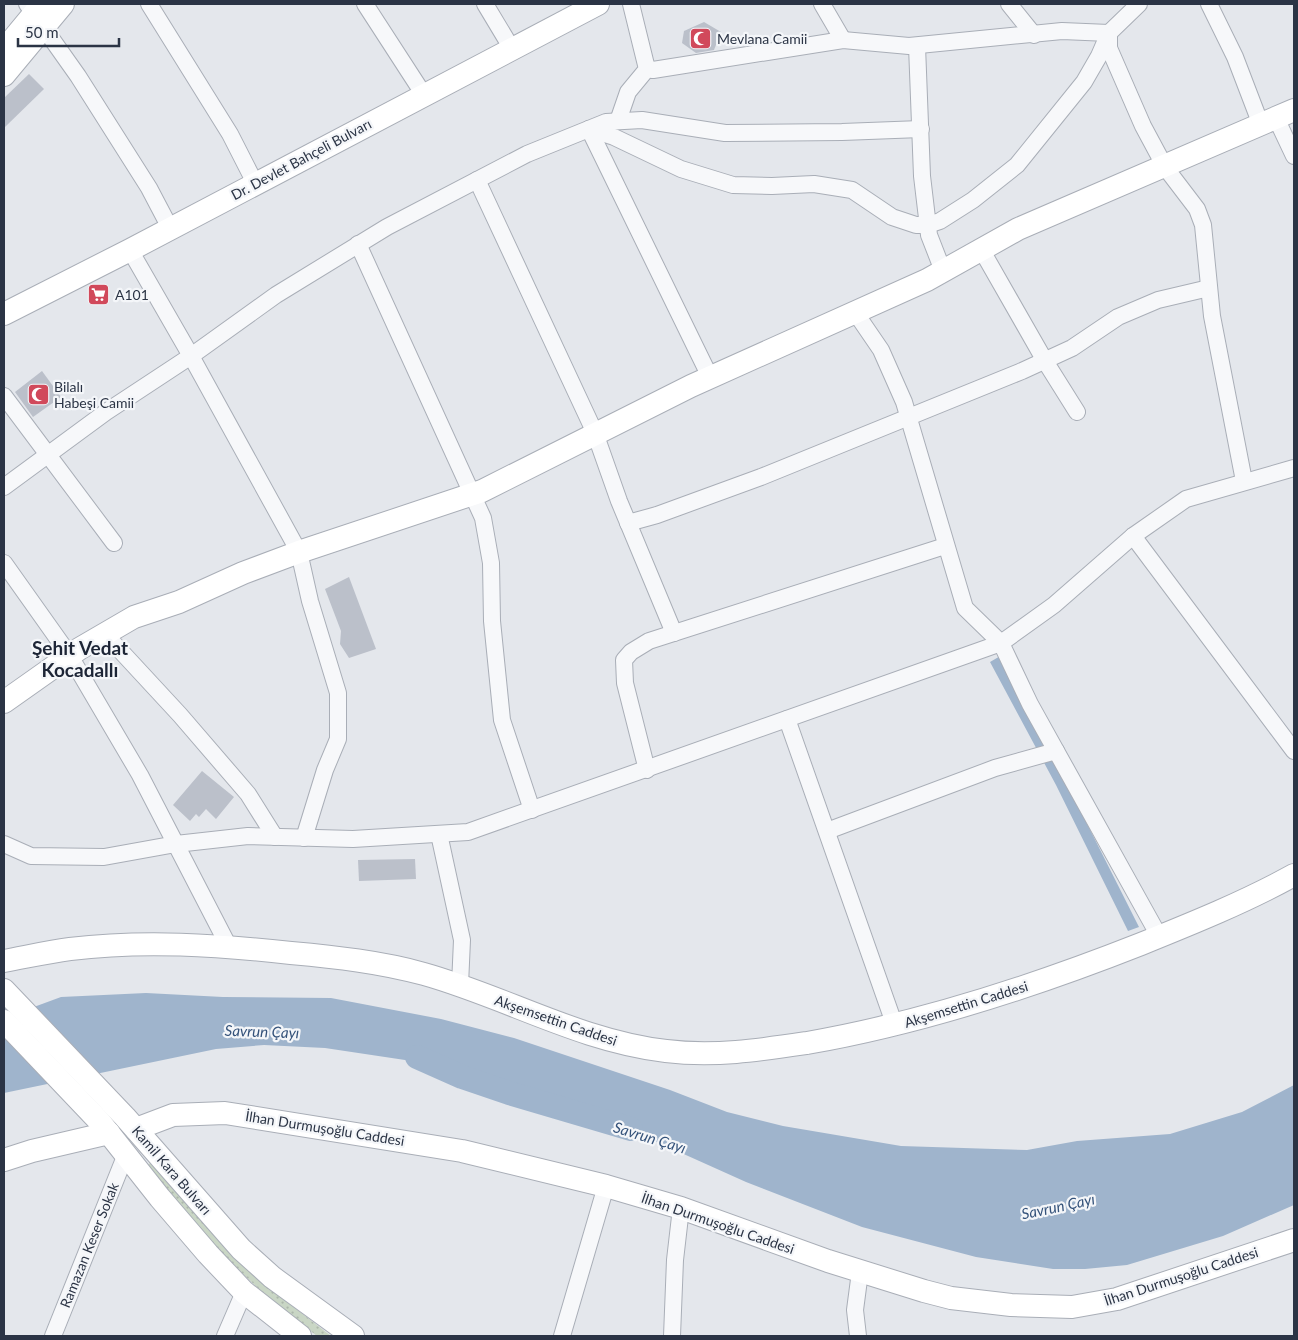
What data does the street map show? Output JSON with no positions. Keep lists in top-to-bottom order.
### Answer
{
  "streets": {
    "street": [
      "Dr. Devlet Bahçeli Bulvarı",
      "Akşemsettin Caddesi",
      "İlhan Durmuşoğlu Caddesi",
      "Kamil Kara Bulvarı",
      "Ramazan Keser Sokak"
    ]
  },
  "crossings": [
    ["İlhan Durmuşoğlu Caddesi", "Kamil Kara Bulvarı"],
    ["Kamil Kara Bulvarı", "Ramazan Keser Sokak"]
  ],
  "districts": ["Şehit Vedat Kocadallı"],
  "water": ["Savrun Çayı"],
  "places": {
    "mosque": ["Mevlana Camii", "Bilalı Habeşi Camii"],
    "supermarket": ["A101"]
  },
  "scale_bar": "50 m"
}
